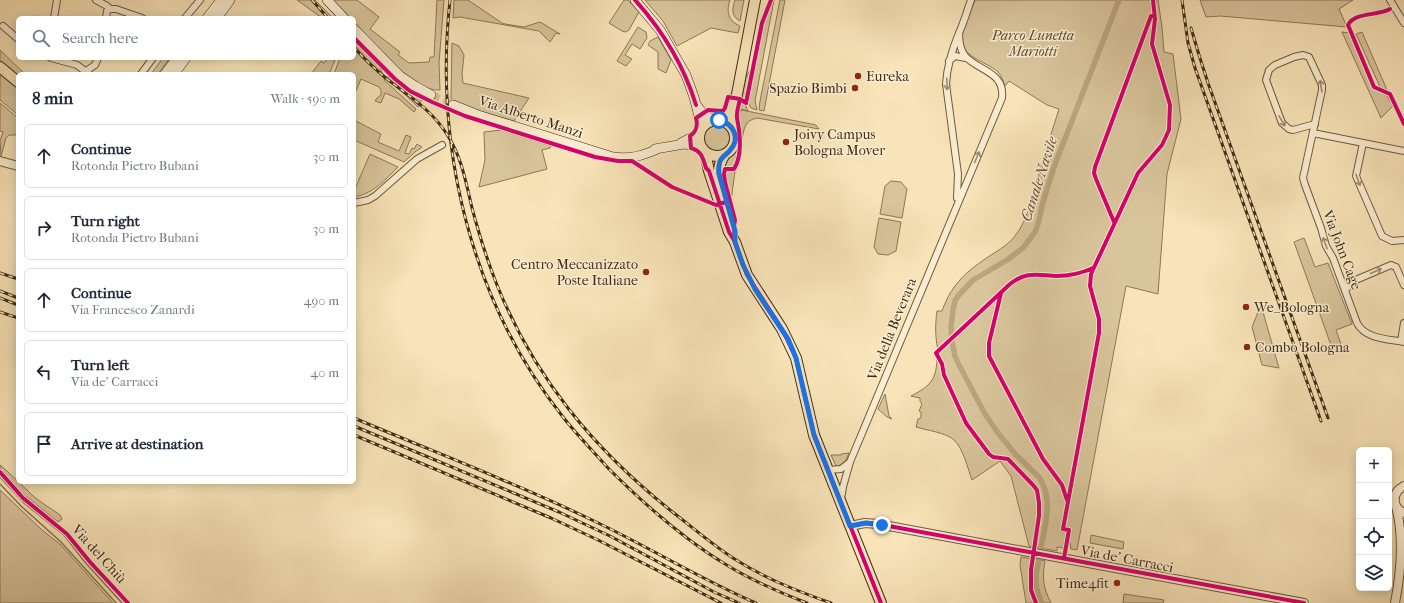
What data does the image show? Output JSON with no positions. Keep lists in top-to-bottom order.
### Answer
{
  "streets": {
    "main road": ["Via Alberto Manzi"],
    "street": ["Via John Cage", "Via della Beverara", "Via de' Carracci"],
    "cycle path": ["Via del Chiù"]
  },
  "one_way": ["Via John Cage"],
  "water": ["Canale Navile"],
  "parks": ["Parco Lunetta Mariotti"],
  "places": [
    "Eureka",
    "Spazio Bimbi",
    "Joivy Campus Bologna Mover",
    "Centro Meccanizzato Poste Italiane",
    "We_Bologna",
    "Combo Bologna",
    "Time4fit"
  ],
  "page": {
    "search": "Search here",
    "heading": ["8 min", "Walk · 590 m"],
    "list": [
      ["Continue", "Rotonda Pietro Bubani", "30 m"],
      ["Turn right", "Rotonda Pietro Bubani", "30 m"],
      ["Continue", "Via Francesco Zanardi", "490 m"],
      ["Turn left", "Via de' Carracci", "40 m"],
      "Arrive at destination"
    ],
    "map_buttons": ["+", "−"]
  }
}
